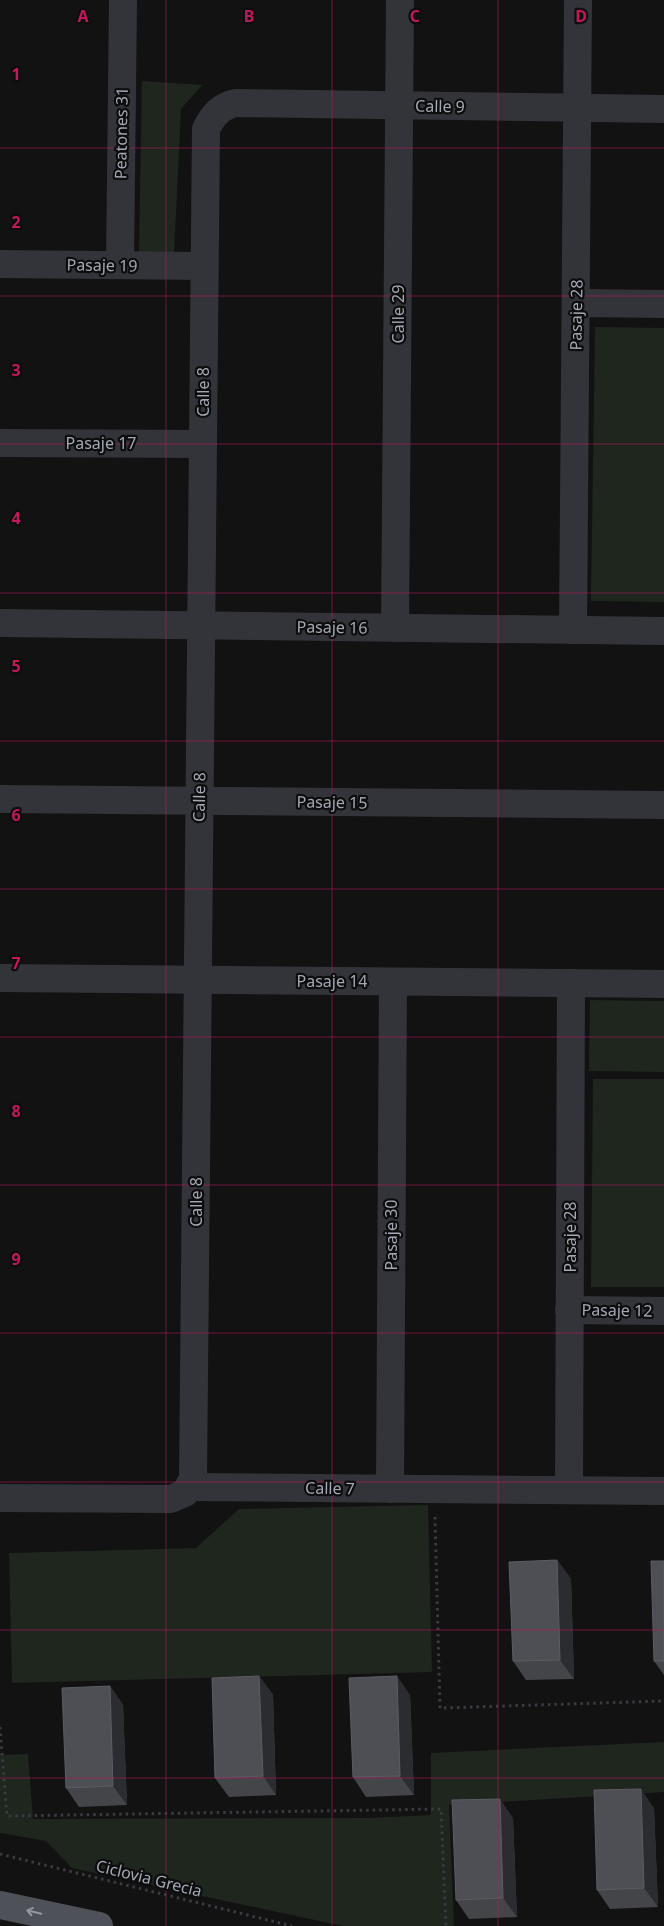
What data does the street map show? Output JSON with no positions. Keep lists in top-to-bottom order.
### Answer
{
  "streets": {
    "street": [
      "Calle 9",
      "Peatones 31",
      "Pasaje 19",
      "Calle 29",
      "Pasaje 28",
      "Calle 8",
      "Pasaje 17",
      "Pasaje 16",
      "Pasaje 15",
      "Pasaje 14",
      "Pasaje 30",
      "Pasaje 12",
      "Calle 7"
    ],
    "path": ["Ciclovia Grecia"]
  },
  "crossings": [
    ["Calle 9", "Calle 29"],
    ["Calle 9", "Pasaje 28"],
    ["Calle 9", "Calle 8"],
    ["Peatones 31", "Pasaje 19"],
    ["Pasaje 19", "Calle 8"],
    ["Calle 29", "Pasaje 16"],
    ["Pasaje 28", "Pasaje 16"],
    ["Pasaje 28", "Pasaje 14"],
    ["Pasaje 28", "Pasaje 12"],
    ["Pasaje 28", "Calle 7"],
    ["Calle 8", "Pasaje 17"],
    ["Calle 8", "Pasaje 16"],
    ["Calle 8", "Pasaje 15"],
    ["Calle 8", "Pasaje 14"],
    ["Calle 8", "Calle 7"],
    ["Pasaje 14", "Pasaje 30"],
    ["Pasaje 30", "Calle 7"]
  ],
  "grid": {
    "columns": [
      "A",
      "B",
      "C",
      "D"
    ],
    "rows": [
      "1",
      "2",
      "3",
      "4",
      "5",
      "6",
      "7",
      "8",
      "9"
    ]
  }
}
